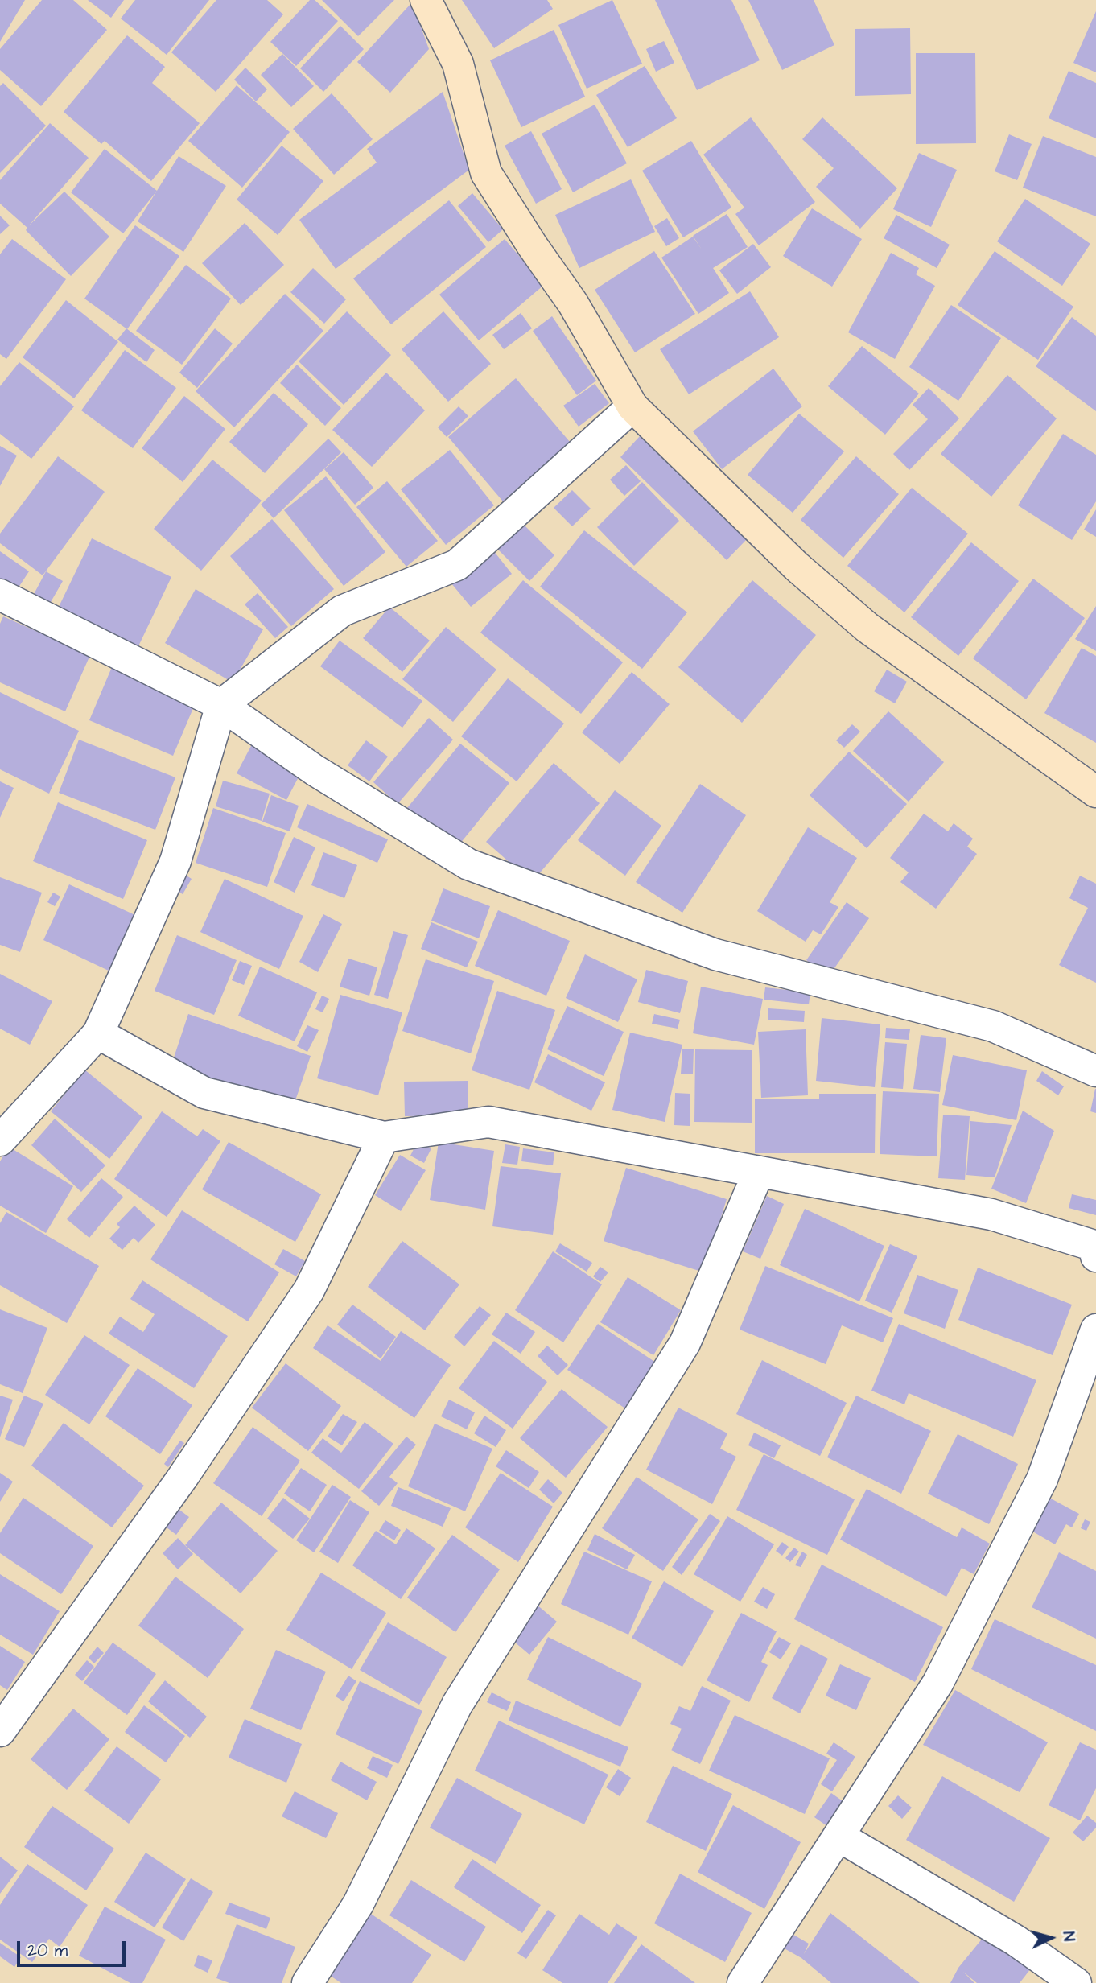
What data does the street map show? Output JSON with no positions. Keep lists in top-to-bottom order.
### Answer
{
  "scale_bar": "20 m",
  "north": "right"
}
